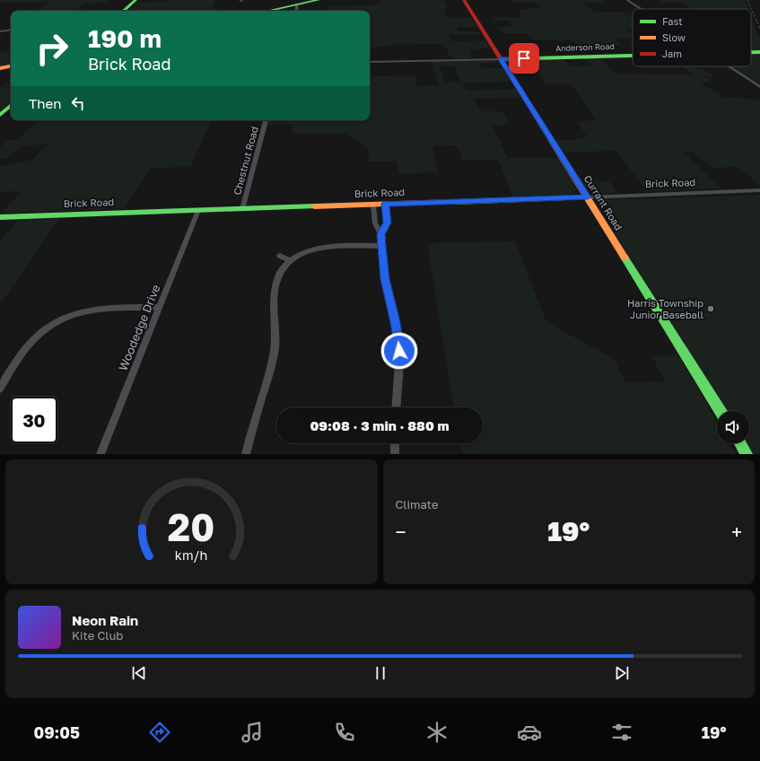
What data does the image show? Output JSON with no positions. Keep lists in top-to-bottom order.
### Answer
{
  "streets": {
    "street": [
      "Anderson Road",
      "Chestnut Road",
      "Brick Road",
      "Currant Road",
      "Woodedge Drive"
    ]
  },
  "crossings": [
    ["Anderson Road", "Currant Road"],
    ["Chestnut Road", "Brick Road"],
    ["Brick Road", "Currant Road"],
    ["Brick Road", "Woodedge Drive"]
  ],
  "places": ["Harris Township Junior Baseball"],
  "legend": ["Fast", "Slow", "Jam"],
  "page": {
    "turn": ["190 m", "Brick Road"],
    "then": "Then",
    "limit": "30",
    "trip": "09:08 · 3 min · 880 m",
    "tile": "Climate",
    "heat": ["−", "19°", "+"],
    "song": ["Neon Rain", "Kite Club"],
    "tabs": ["09:05", "19°"],
    "gauge": ["20", "km/h"]
  }
}
